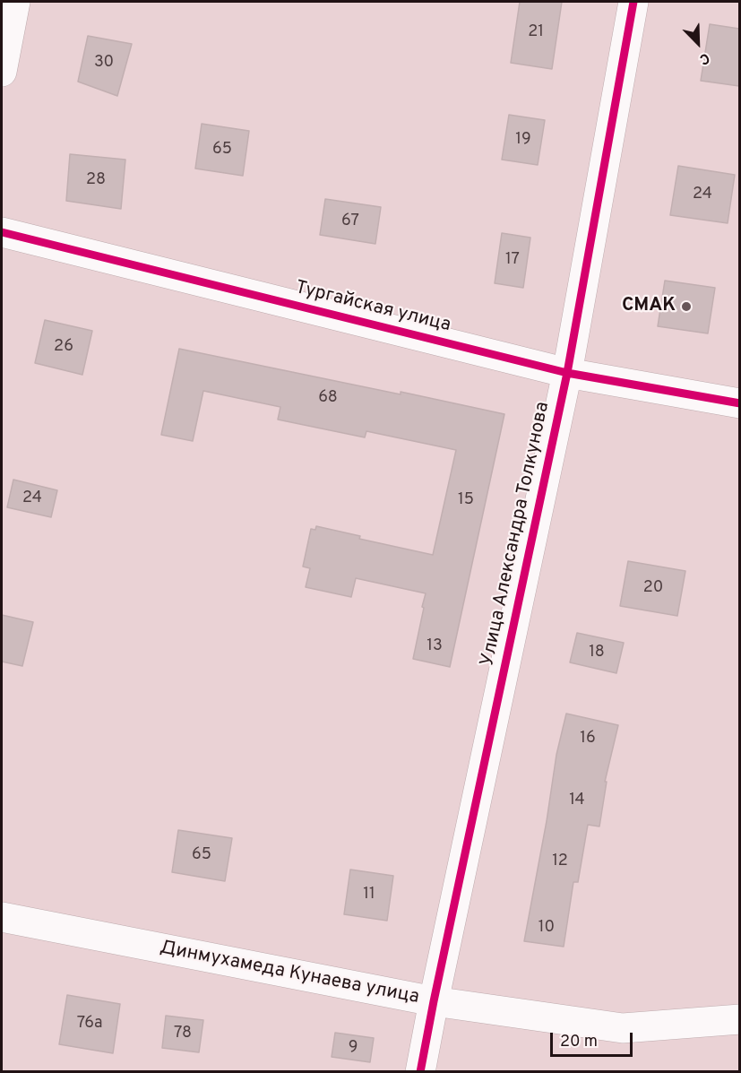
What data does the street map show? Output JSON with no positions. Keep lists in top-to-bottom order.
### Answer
{
  "streets": {
    "street": ["Тургайская улица", "Улица Александра Толкунова", "Динмухамеда Кунаева улица"]
  },
  "crossings": [
    ["Тургайская улица", "Улица Александра Толкунова"],
    ["Улица Александра Толкунова", "Динмухамеда Кунаева улица"]
  ],
  "places": ["СМАК"],
  "house_numbers": [
    "21",
    "30",
    "19",
    "65",
    "28",
    "24",
    "67",
    "17",
    "26",
    "68",
    "24",
    "15",
    "20",
    "13",
    "18",
    "16",
    "14",
    "65",
    "12",
    "11",
    "10",
    "76а",
    "78",
    "9"
  ],
  "scale_bar": "20 m",
  "north": "bottom right"
}
